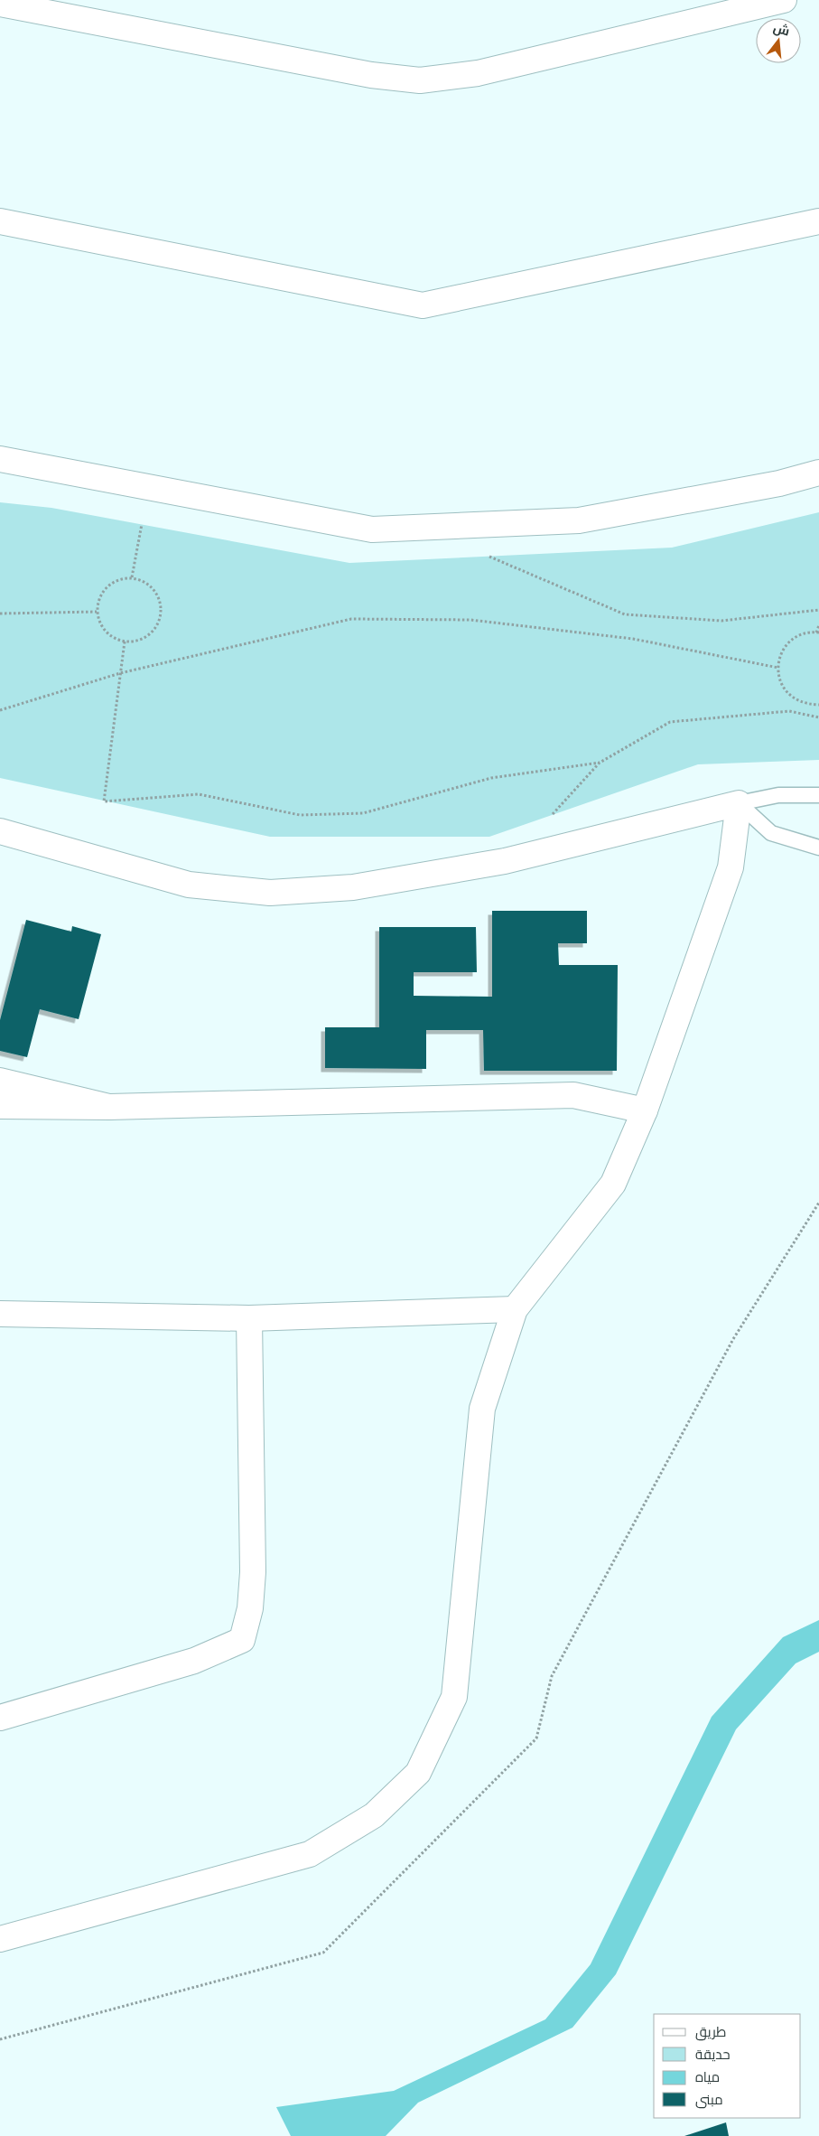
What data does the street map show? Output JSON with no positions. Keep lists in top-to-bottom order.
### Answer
{
  "legend": [
    "طريق",
    "حديقة",
    "مياه",
    "مبنى"
  ],
  "north": "top"
}
